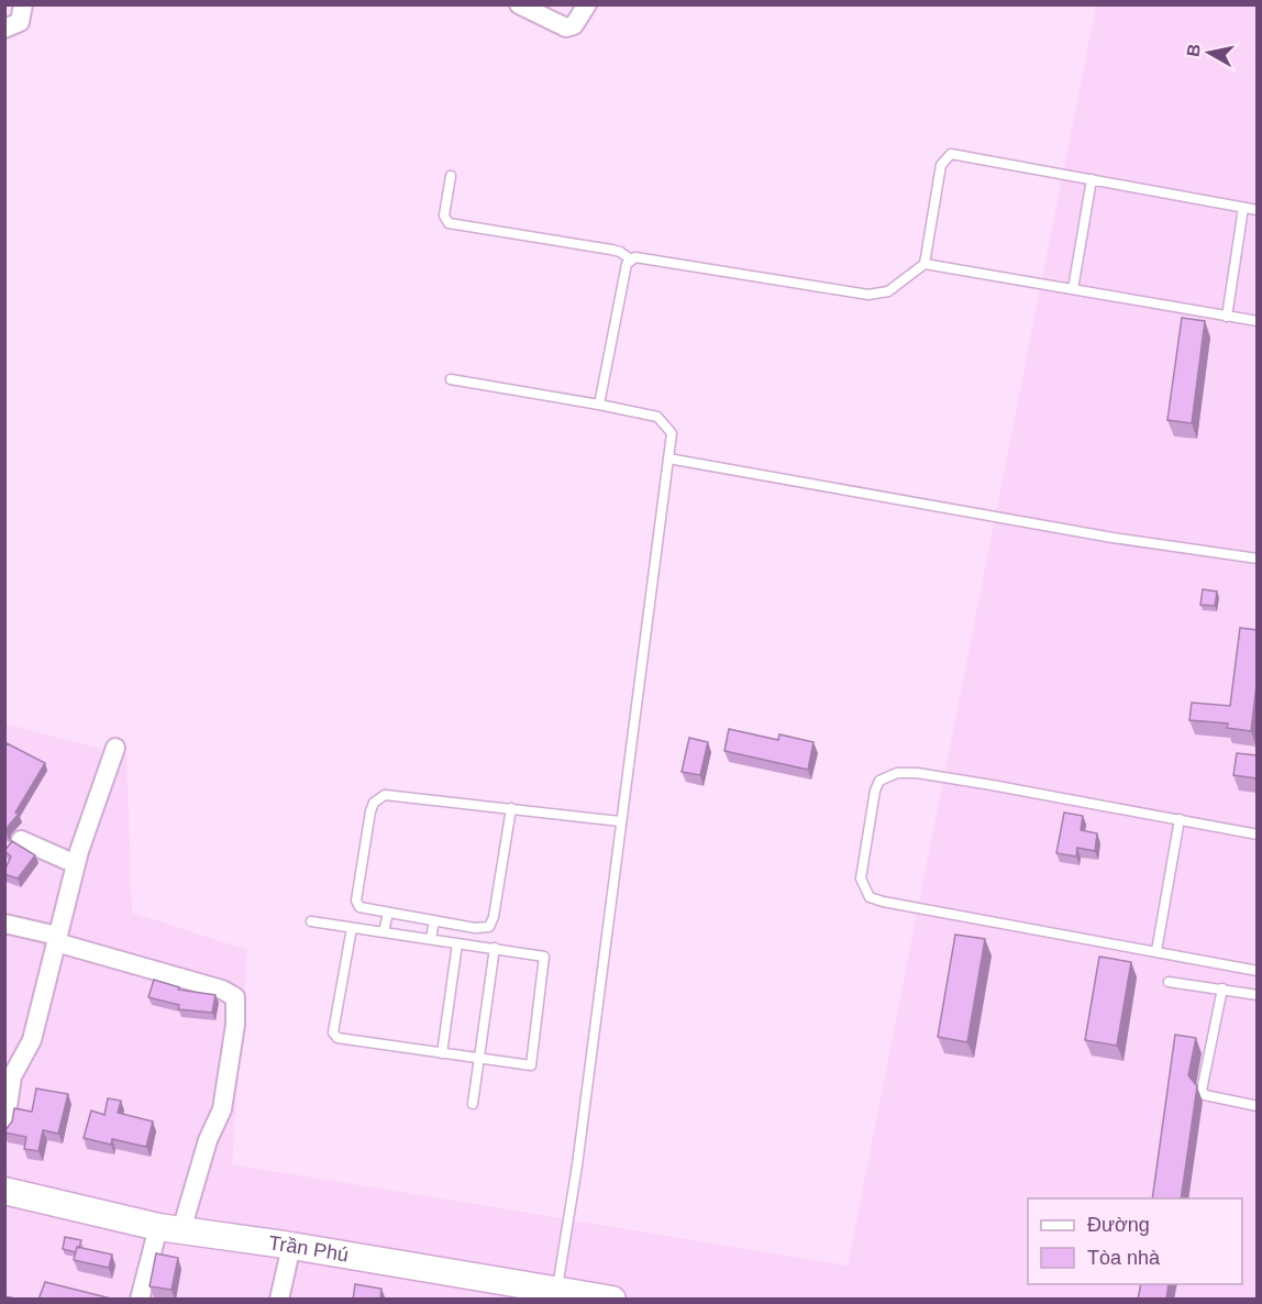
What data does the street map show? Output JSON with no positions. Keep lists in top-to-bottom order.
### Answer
{
  "streets": {
    "street": ["Trần Phú"]
  },
  "legend": ["Đường", "Tòa nhà"],
  "north": "left"
}
